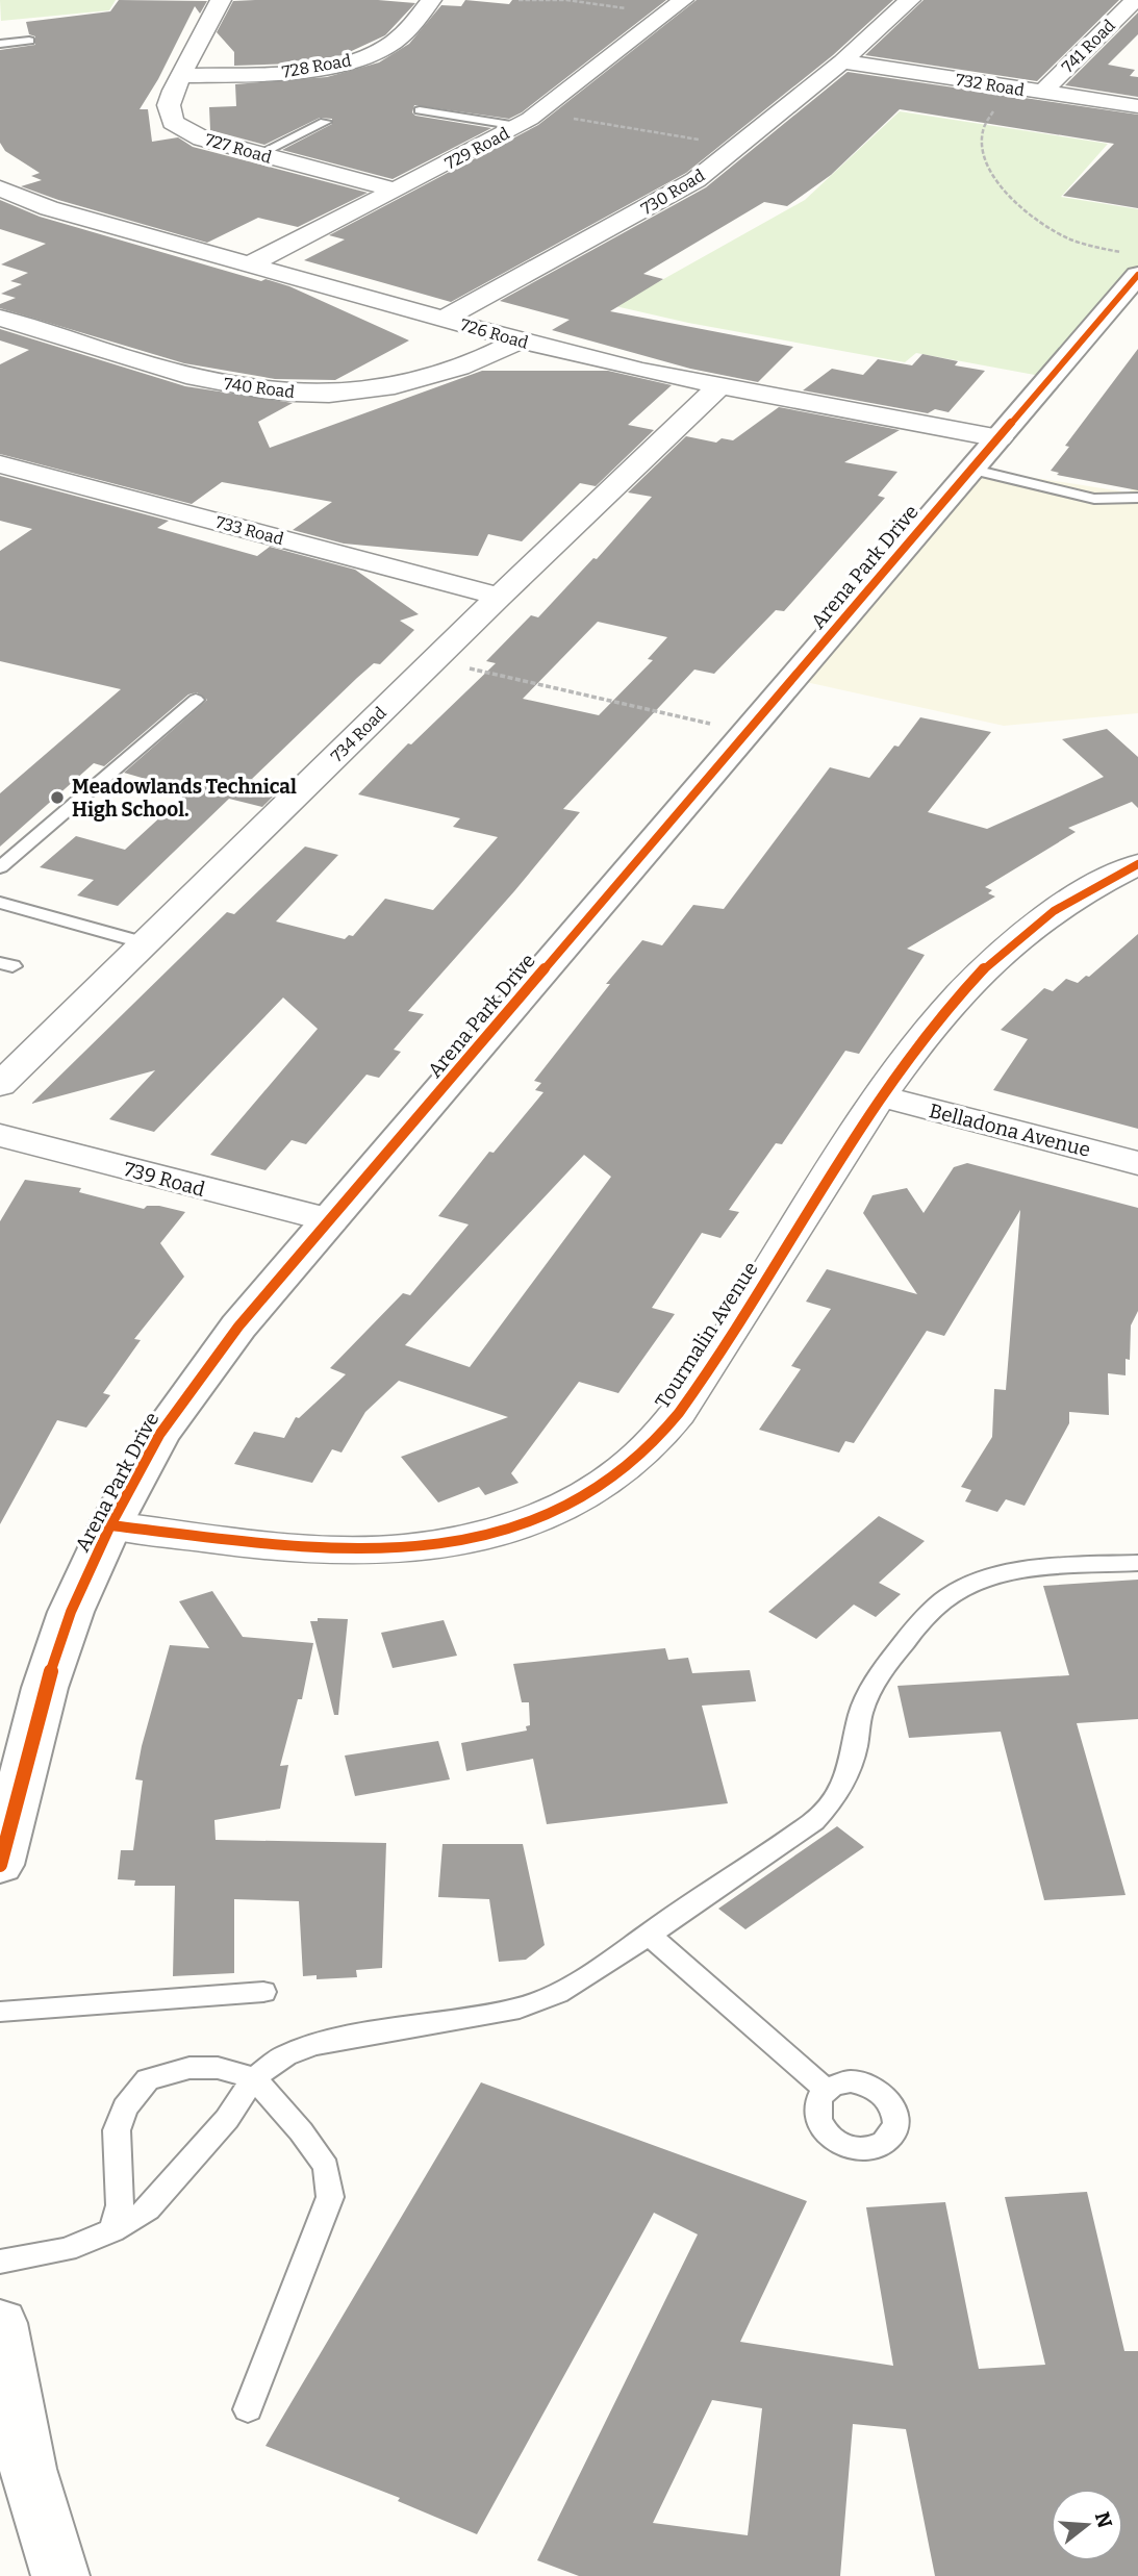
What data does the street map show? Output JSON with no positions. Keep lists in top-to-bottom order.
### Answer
{
  "streets": {
    "street": [
      "741 Road",
      "728 Road",
      "732 Road",
      "727 Road",
      "729 Road",
      "730 Road",
      "726 Road",
      "740 Road",
      "733 Road",
      "Arena Park Drive",
      "734 Road",
      "Belladona Avenue",
      "739 Road",
      "Tourmalin Avenue"
    ]
  },
  "crossings": [
    ["741 Road", "732 Road"],
    ["728 Road", "727 Road"],
    ["732 Road", "730 Road"],
    ["727 Road", "729 Road"],
    ["729 Road", "726 Road"],
    ["730 Road", "726 Road"],
    ["726 Road", "740 Road"],
    ["726 Road", "Arena Park Drive"],
    ["726 Road", "734 Road"],
    ["733 Road", "734 Road"],
    ["Arena Park Drive", "739 Road"],
    ["Arena Park Drive", "Tourmalin Avenue"],
    ["Belladona Avenue", "Tourmalin Avenue"]
  ],
  "places": ["Meadowlands Technical High School."],
  "north": "right"
}
